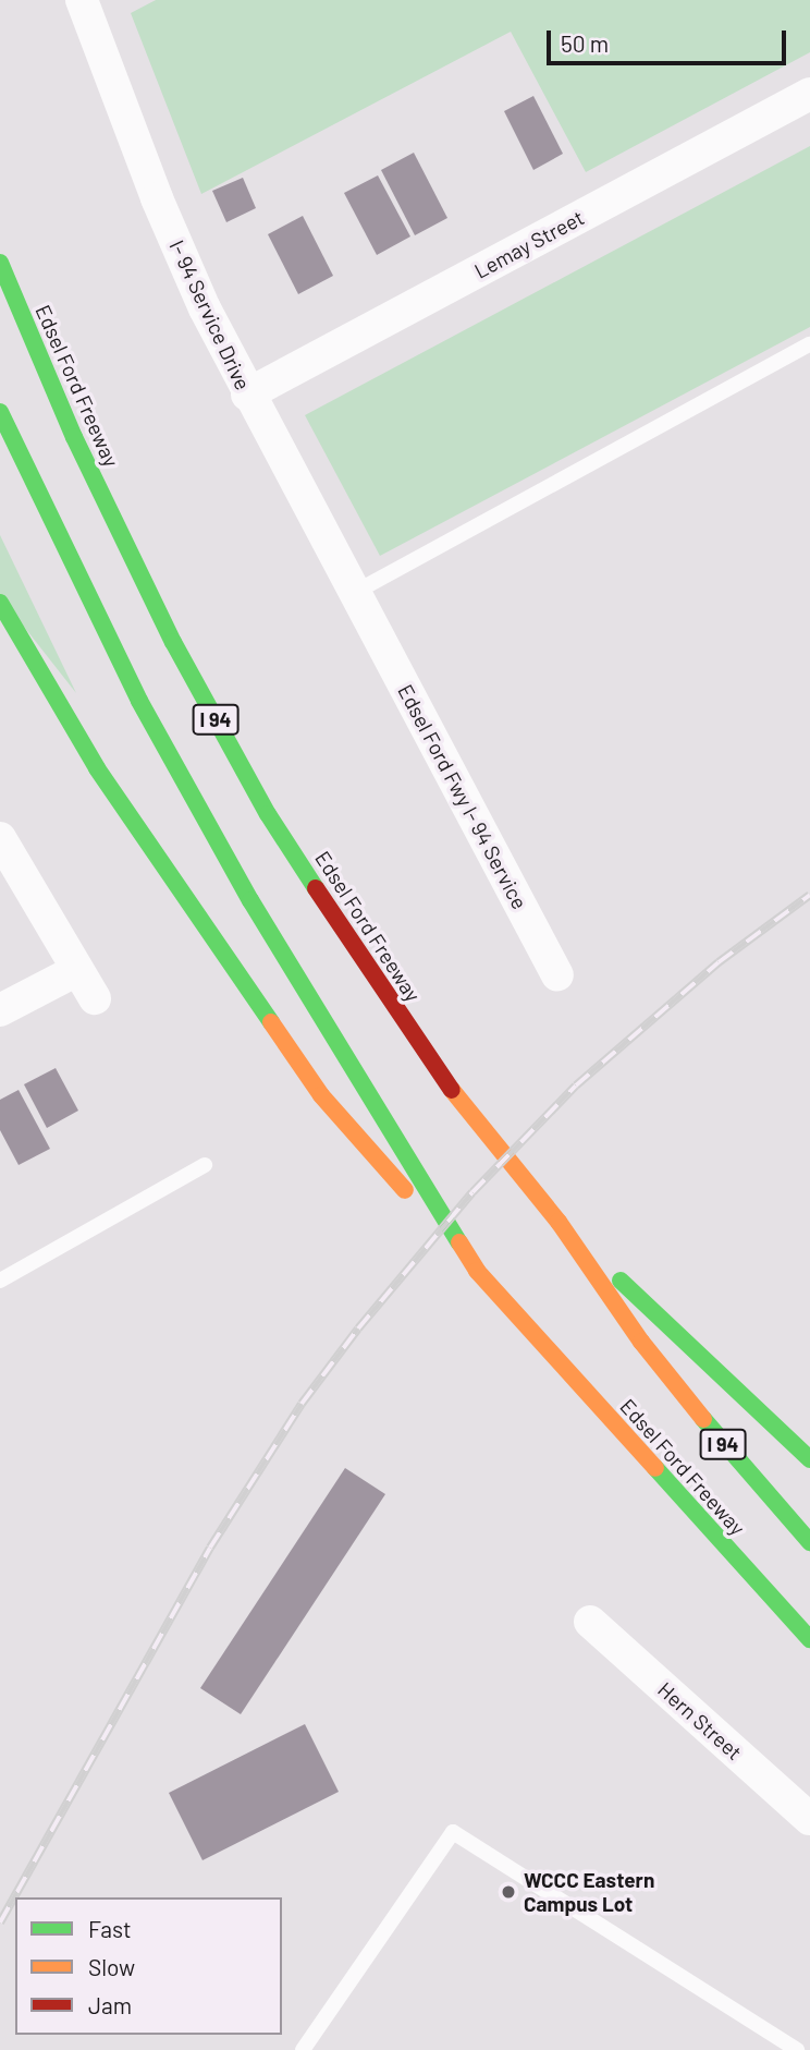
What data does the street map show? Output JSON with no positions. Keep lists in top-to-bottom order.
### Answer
{
  "streets": {
    "highway": ["Edsel Ford Freeway", "I 94"],
    "street": [
      "Lemay Street",
      "I- 94 Service Drive",
      "Edsel Ford Fwy I- 94 Service",
      "Hern Street"
    ]
  },
  "crossings": [
    ["Lemay Street", "I- 94 Service Drive"],
    ["I- 94 Service Drive", "Edsel Ford Fwy I- 94 Service"]
  ],
  "places": ["WCCC Eastern Campus Lot"],
  "legend": ["Fast", "Slow", "Jam"],
  "scale_bar": "50 m"
}
